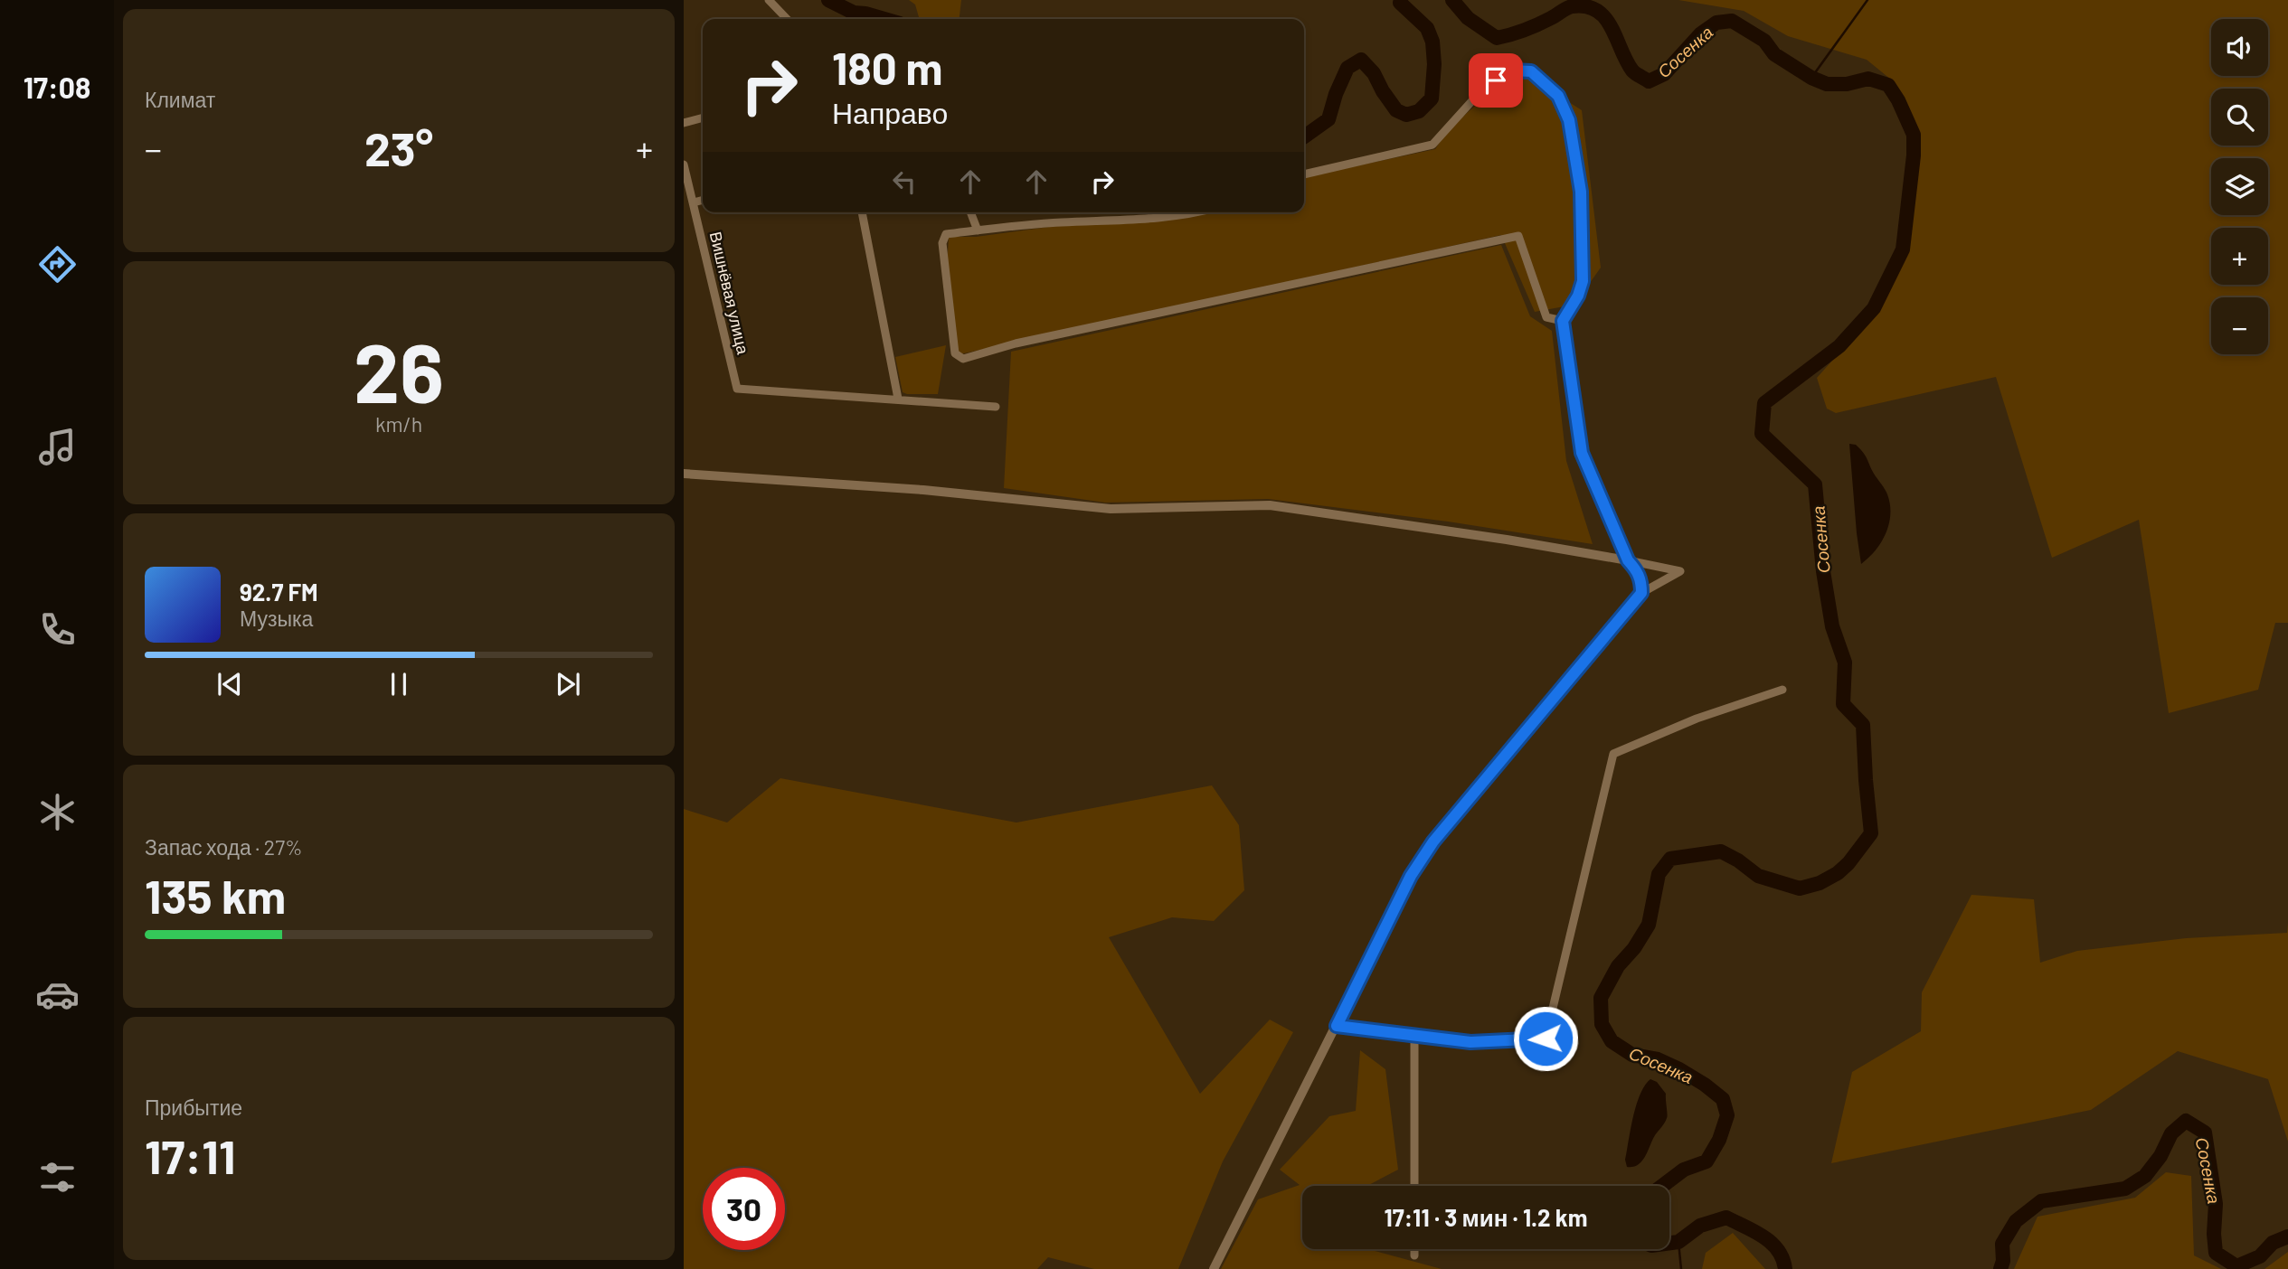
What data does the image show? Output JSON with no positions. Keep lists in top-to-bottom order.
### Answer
{
  "streets": {
    "street": ["Вишнёвая улица"]
  },
  "water": ["Сосенка"],
  "page": {
    "tabs": "17:08",
    "tile": [
      "Климат",
      ["26", "km/h"],
      ["Запас хода · 27%", "135 km"],
      ["Прибытие", "17:11"]
    ],
    "map_buttons": ["+", "−"],
    "turn": ["180 m", "Направо"],
    "heat": ["−", "23°", "+"],
    "song": ["92.7 FM", "Музыка"],
    "limit": "30",
    "trip": "17:11 · 3 мин · 1.2 km"
  }
}
